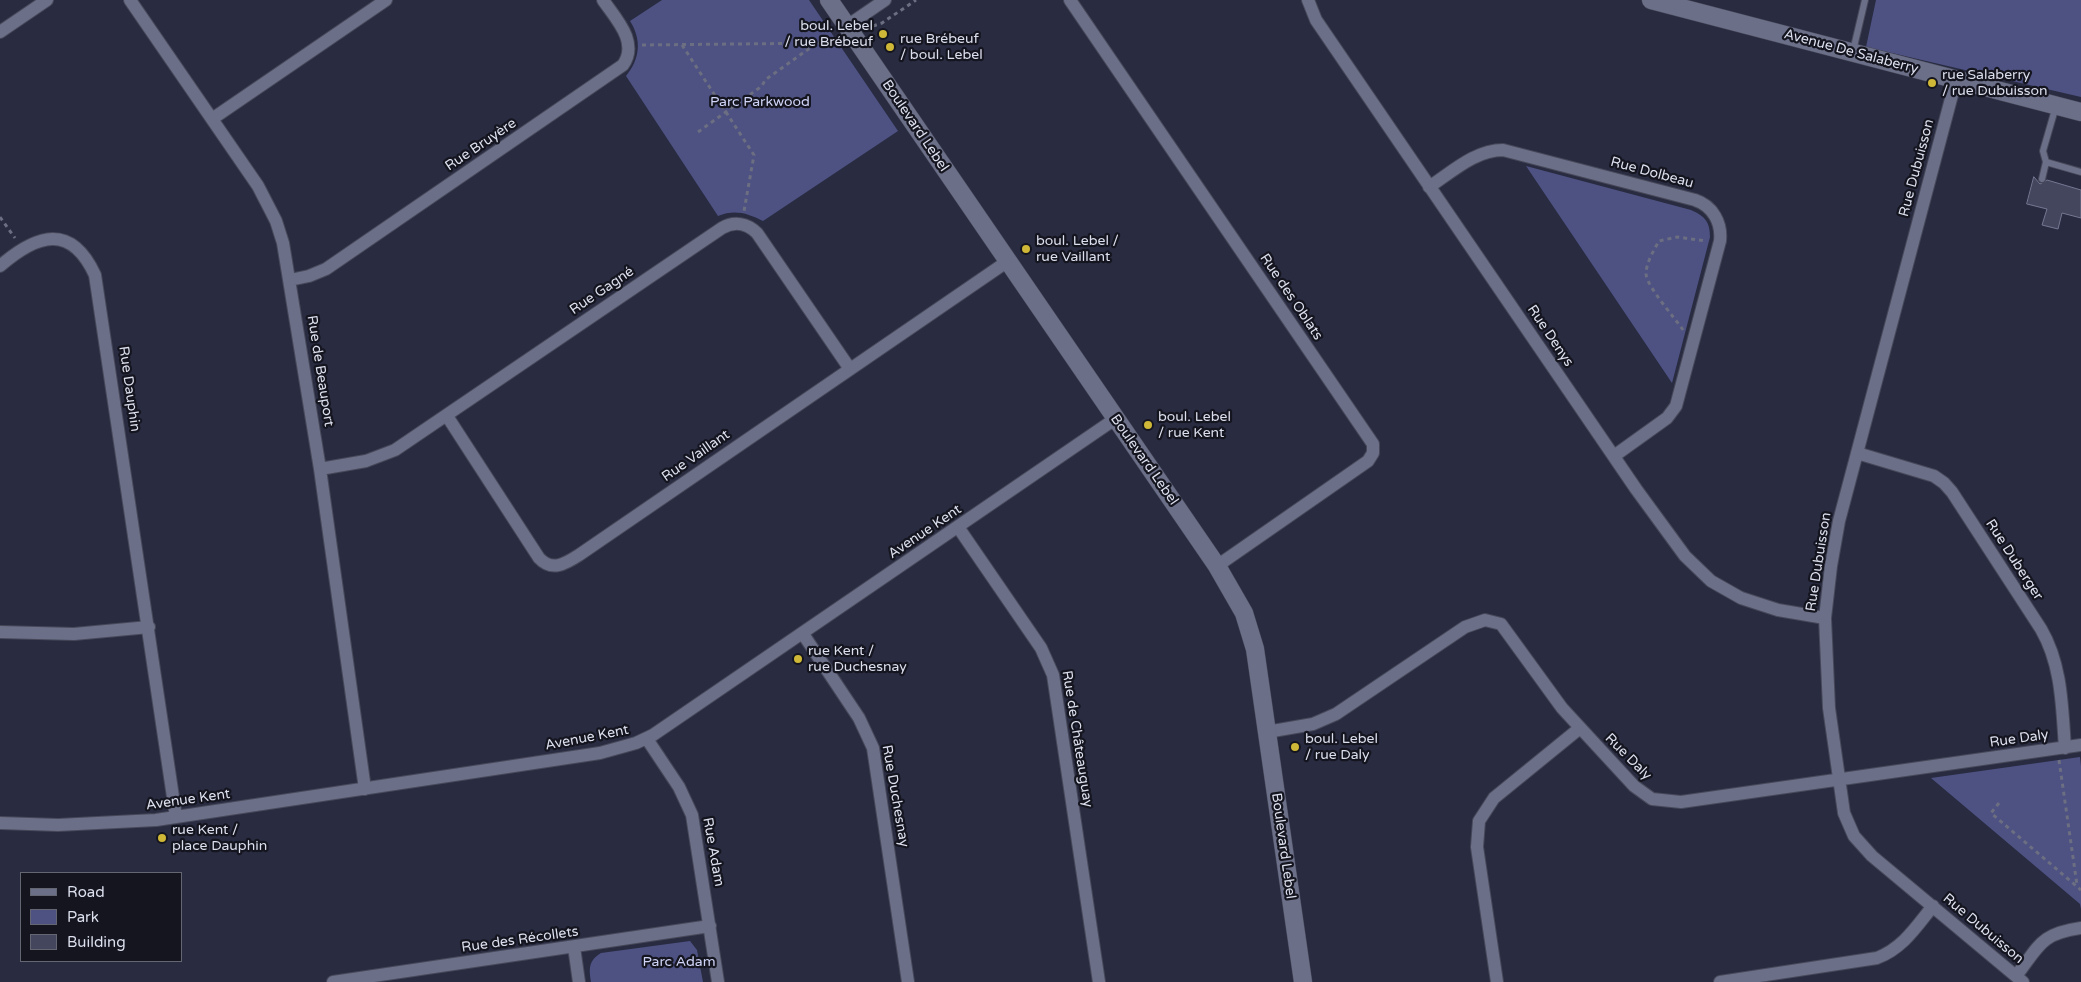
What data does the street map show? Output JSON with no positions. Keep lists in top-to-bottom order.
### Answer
{
  "streets": {
    "street": [
      "Avenue De Salaberry",
      "Boulevard Lebel",
      "Rue Bruyère",
      "Rue Dubuisson",
      "Rue Dolbeau",
      "Rue Gagné",
      "Rue des Oblats",
      "Rue Denys",
      "Rue de Beauport",
      "Rue Dauphin",
      "Rue Vaillant",
      "Avenue Kent",
      "Rue Duberger",
      "Rue de Châteauguay",
      "Rue Daly",
      "Rue Duchesnay",
      "Rue Adam",
      "Rue des Récollets"
    ]
  },
  "crossings": [
    ["Avenue De Salaberry", "Rue Dubuisson"],
    ["Boulevard Lebel", "Rue des Oblats"],
    ["Boulevard Lebel", "Rue Vaillant"],
    ["Boulevard Lebel", "Avenue Kent"],
    ["Boulevard Lebel", "Rue Daly"],
    ["Rue Bruyère", "Rue de Beauport"],
    ["Rue Dubuisson", "Rue Denys"],
    ["Rue Dubuisson", "Rue Duberger"],
    ["Rue Dubuisson", "Rue Daly"],
    ["Rue Dolbeau", "Rue Denys"],
    ["Rue Gagné", "Rue de Beauport"],
    ["Rue Gagné", "Rue Vaillant"],
    ["Rue de Beauport", "Avenue Kent"],
    ["Rue Dauphin", "Avenue Kent"],
    ["Avenue Kent", "Rue de Châteauguay"],
    ["Avenue Kent", "Rue Duchesnay"],
    ["Avenue Kent", "Rue Adam"],
    ["Rue Duberger", "Rue Daly"],
    ["Rue Adam", "Rue des Récollets"]
  ],
  "parks": ["Parc Parkwood", "Parc Adam"],
  "places": [
    "boul. Lebel / rue Brébeuf",
    "rue Brébeuf / boul. Lebel",
    "rue Salaberry / rue Dubuisson",
    "boul. Lebel / rue Vaillant",
    "boul. Lebel / rue Kent",
    "rue Kent / rue Duchesnay",
    "boul. Lebel / rue Daly",
    "rue Kent / place Dauphin"
  ],
  "legend": ["Road", "Park", "Building"]
}
